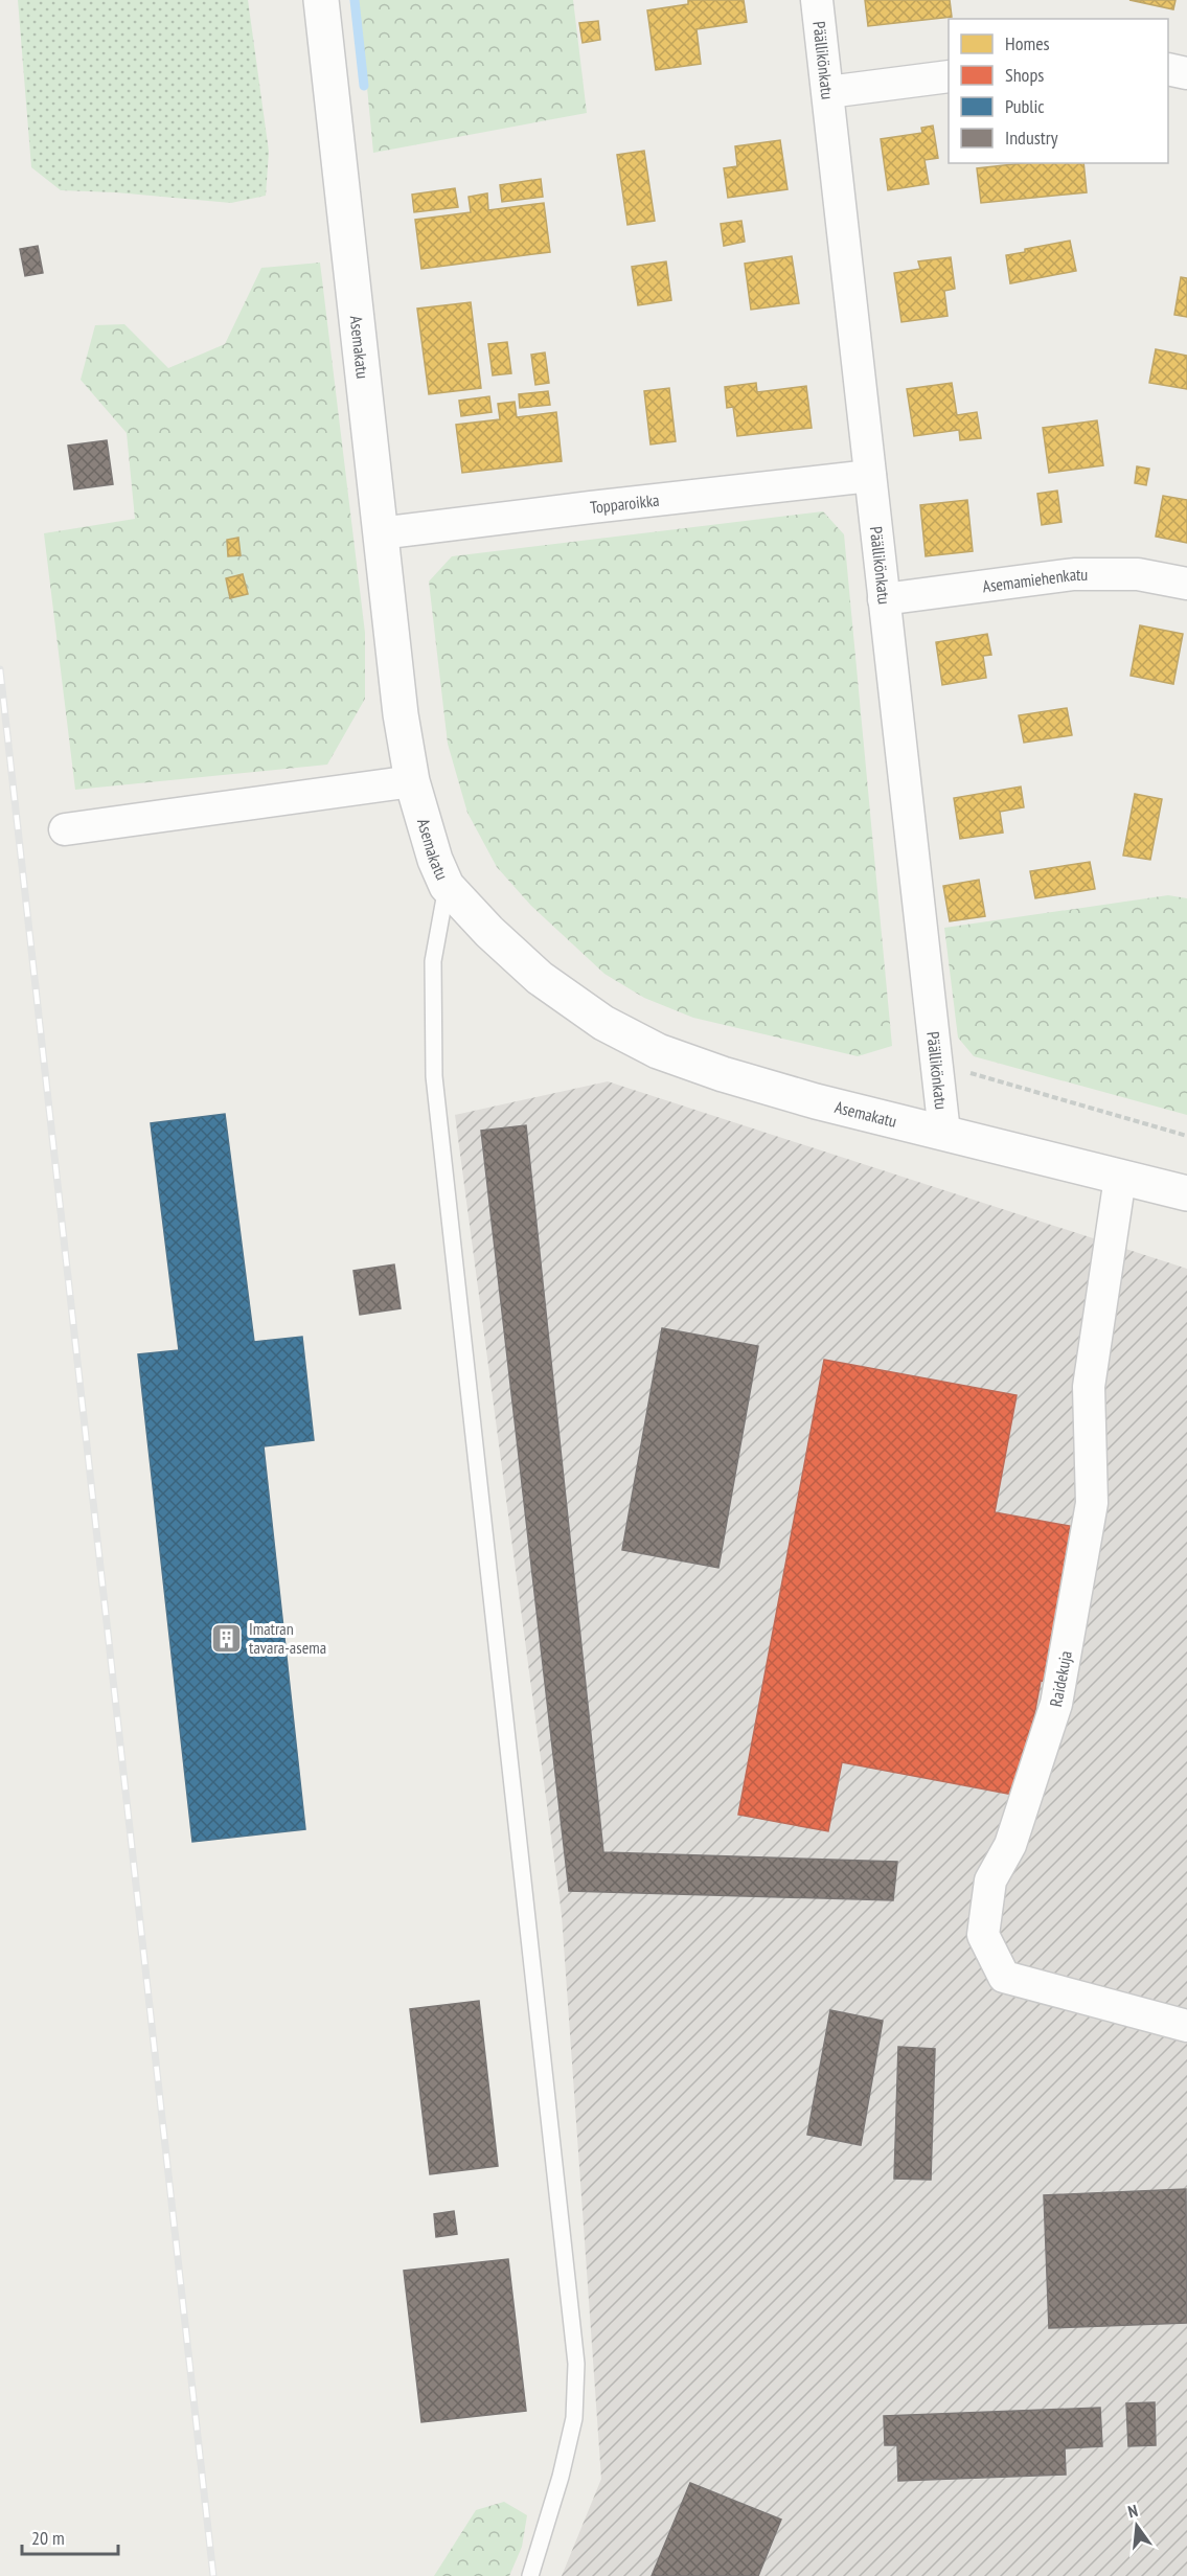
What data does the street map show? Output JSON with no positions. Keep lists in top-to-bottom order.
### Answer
{
  "streets": {
    "street": [
      "Päällikönkatu",
      "Asemakatu",
      "Topparoikka",
      "Asemamiehenkatu",
      "Raidekuja"
    ]
  },
  "crossings": [
    ["Päällikönkatu", "Asemakatu"],
    ["Päällikönkatu", "Topparoikka"],
    ["Päällikönkatu", "Asemamiehenkatu"],
    ["Asemakatu", "Topparoikka"],
    ["Asemakatu", "Raidekuja"]
  ],
  "places": {
    "building": ["Imatran tavara-asema"]
  },
  "legend": [
    "Homes",
    "Shops",
    "Public",
    "Industry"
  ],
  "scale_bar": "20 m",
  "north": "top"
}
